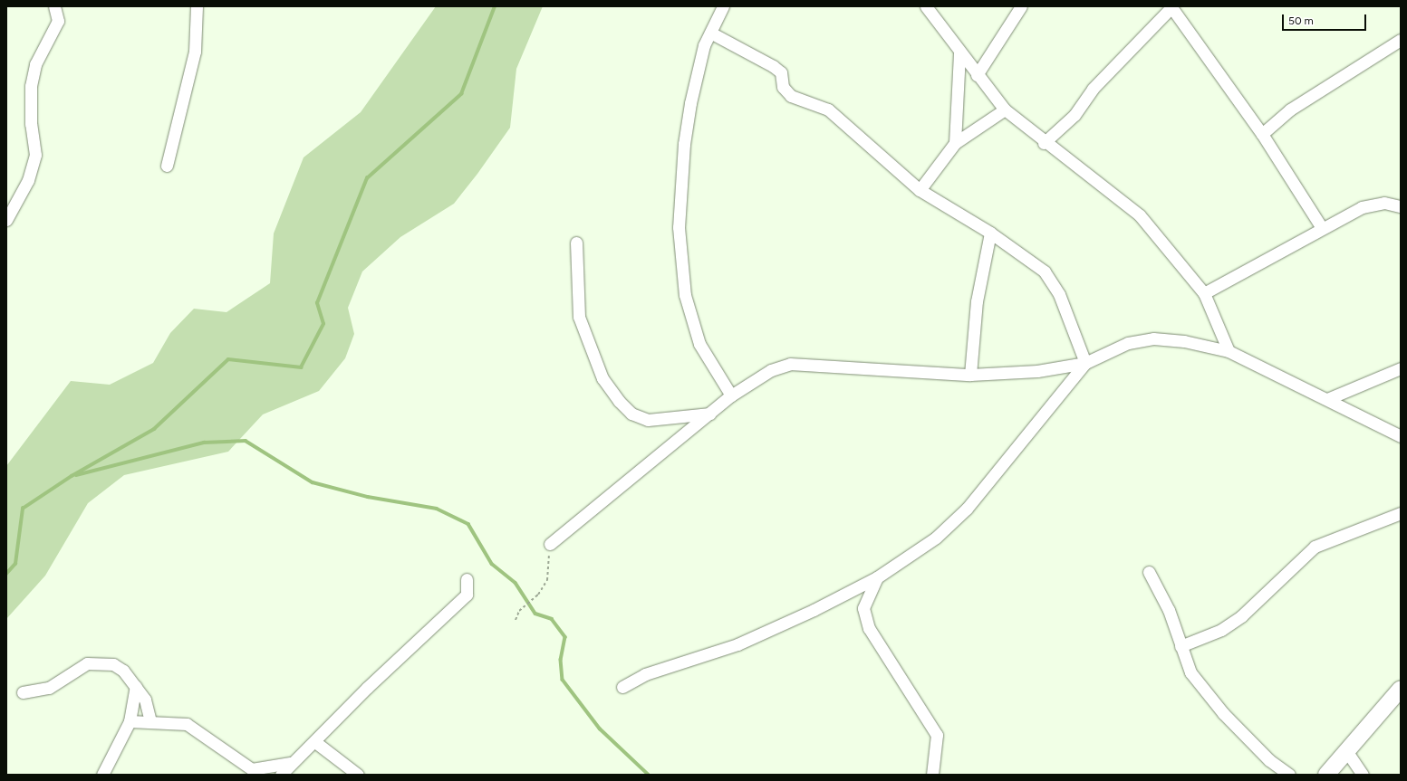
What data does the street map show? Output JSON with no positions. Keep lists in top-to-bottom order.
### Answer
{
  "scale_bar": "50 m"
}
